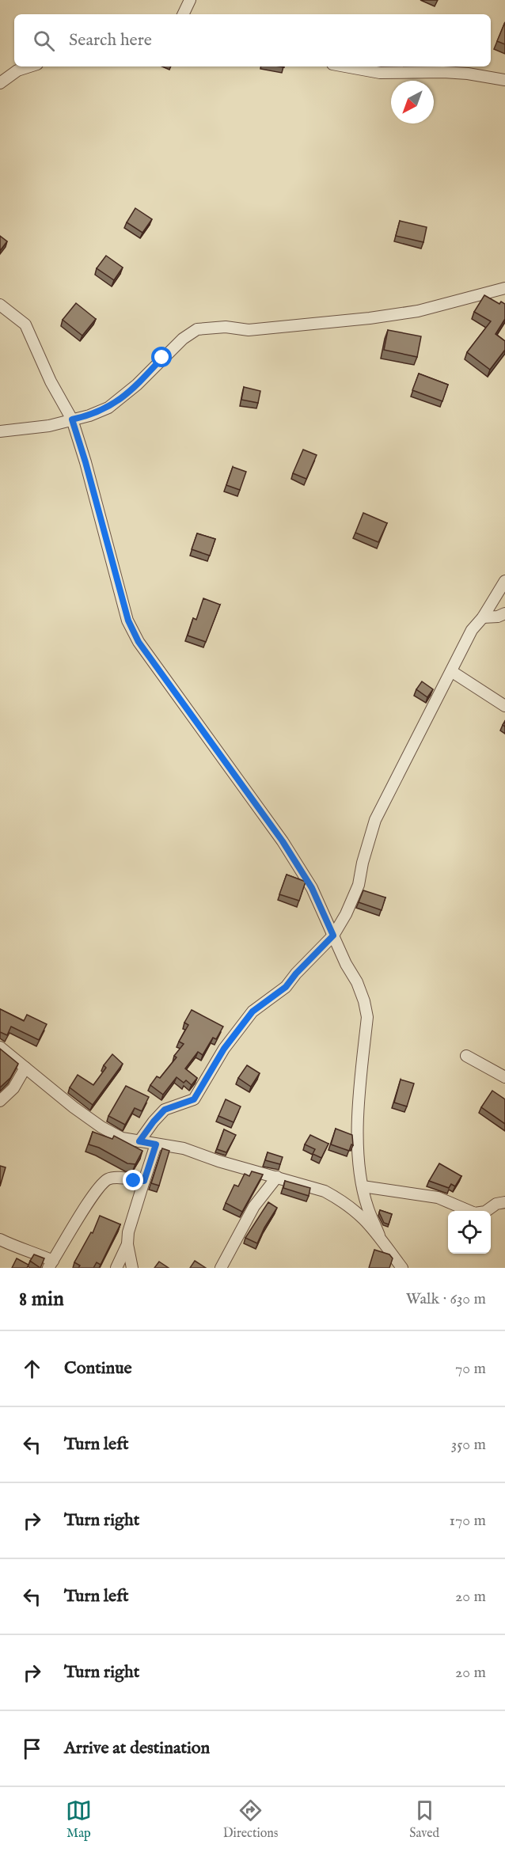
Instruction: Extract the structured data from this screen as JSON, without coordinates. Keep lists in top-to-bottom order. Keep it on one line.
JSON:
{"north":"bottom left","page":{"search":"Search here","heading":["8 min","Walk · 630 m"],"list":[["Continue","70 m"],["Turn left","350 m"],["Turn right","170 m"],["Turn left","20 m"],["Turn right","20 m"],"Arrive at destination"],"nav":["Map","Directions","Saved"]}}
